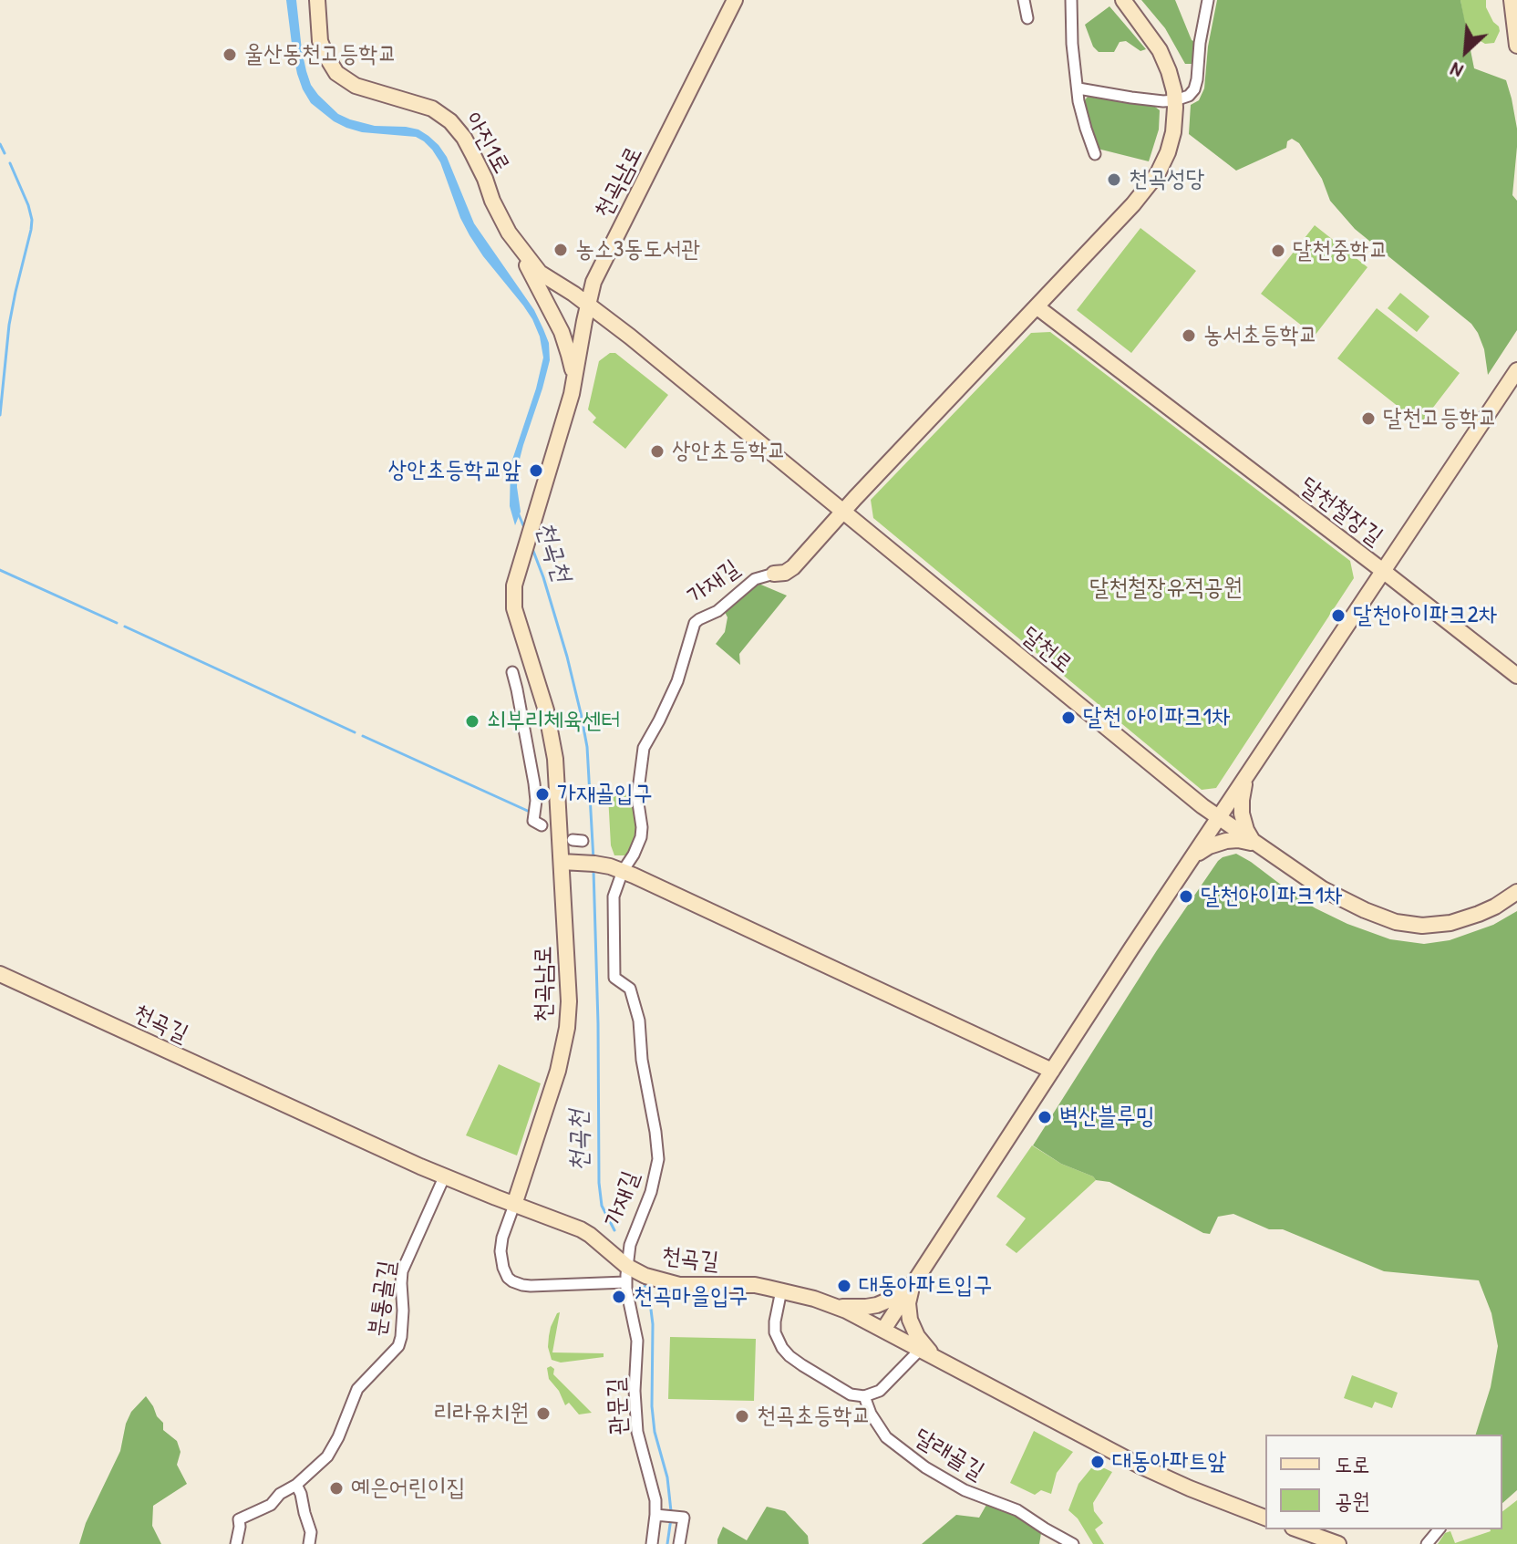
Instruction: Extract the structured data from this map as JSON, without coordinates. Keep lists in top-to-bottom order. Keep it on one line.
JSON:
{"streets":{"street":["아진1로","천곡남로","달천철장길","가재길","달천로","천곡길","분통골길","관문길","달래골길"]},"crossings":[["아진1로","천곡남로"],["아진1로","달천로"],["천곡남로","달천로"],["천곡남로","천곡길"],["천곡남로","관문길"],["달천철장길","가재길"],["달천철장길","달천로"],["가재길","달천로"],["가재길","천곡길"],["가재길","관문길"],["천곡길","분통골길"],["천곡길","관문길"]],"water":["천곡천"],"parks":["달천철장유적공원"],"places":["울산동천고등학교","천곡성당","농소3동도서관","달천중학교","농서초등학교","달천고등학교","상안초등학교","상안초등학교앞","달천아이파크2차","달천 아이파크1차","쇠부리체육센터","가재골입구","달천아이파크1차","벽산블루밍","대동아파트입구","천곡마을입구","리라유치원","천곡초등학교","대동아파트앞","예은어린이집"],"legend":["도로","공원"],"north":"bottom left"}
